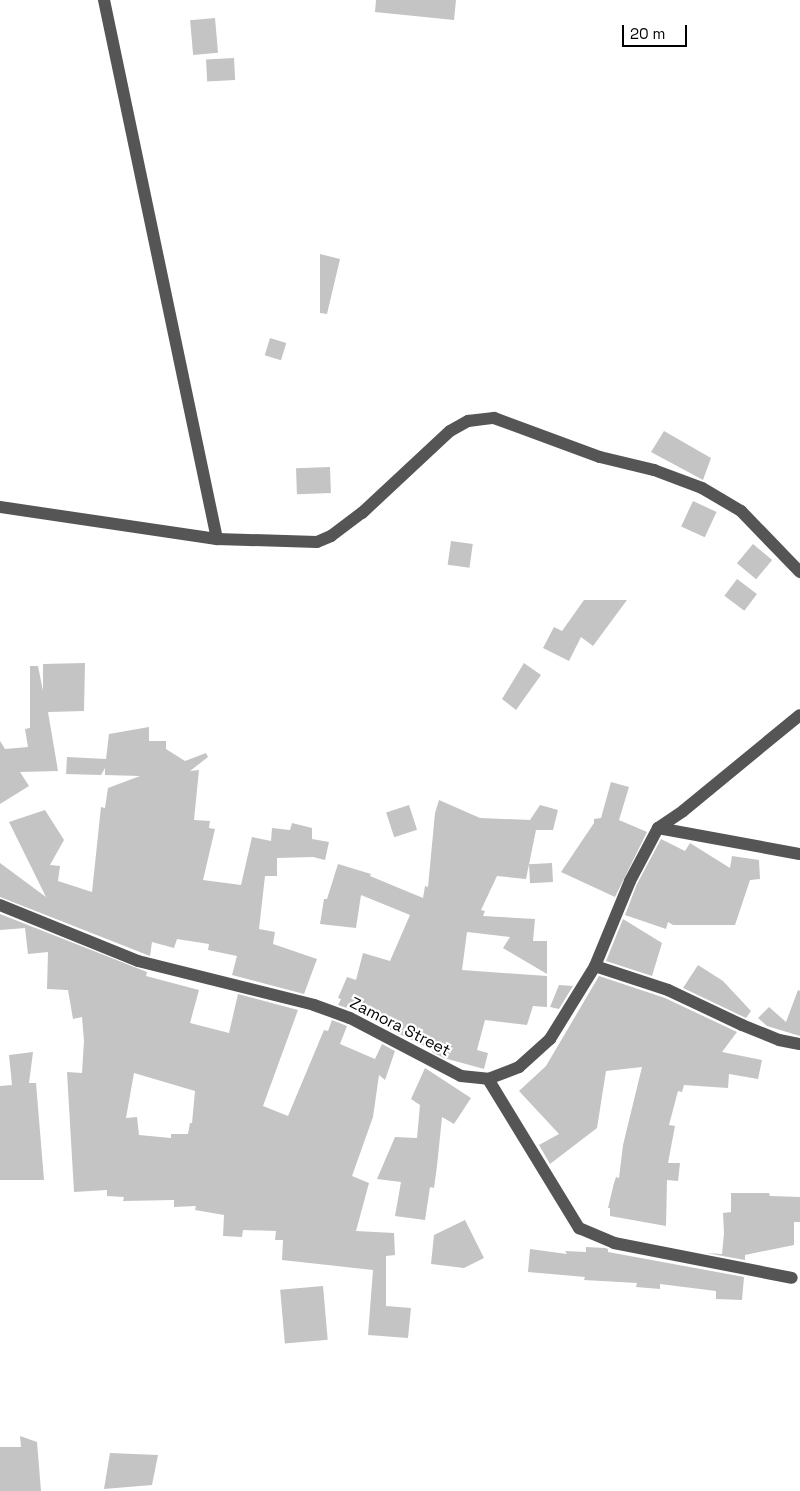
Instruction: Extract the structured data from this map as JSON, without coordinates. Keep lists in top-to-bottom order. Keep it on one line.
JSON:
{"streets":{"street":["Zamora Street"]},"scale_bar":"20 m"}
